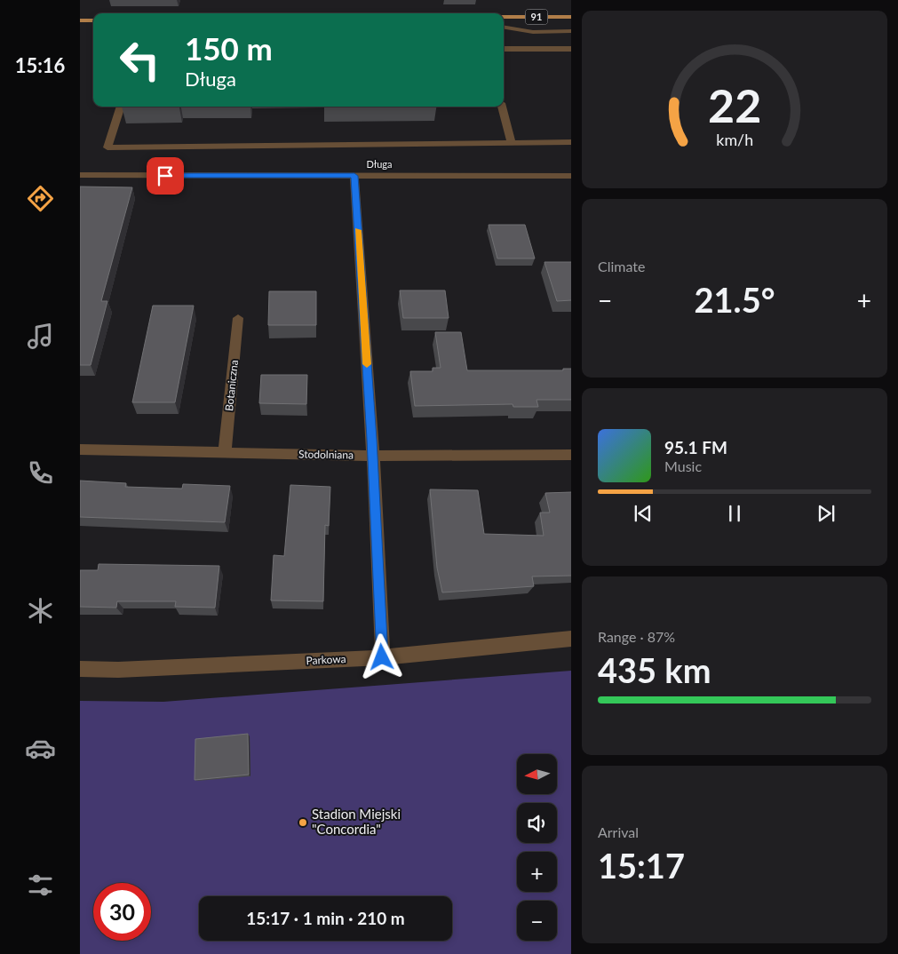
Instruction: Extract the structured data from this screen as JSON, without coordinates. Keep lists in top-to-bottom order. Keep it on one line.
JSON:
{"streets":{"main road":["91"],"street":["Długa","Botaniczna","Stodolniana","Parkowa"]},"crossings":[["Botaniczna","Stodolniana"]],"places":["Stadion Miejski \"Concordia\""],"north":"left","page":{"tabs":"15:16","turn":["150 m","Długa"],"tile":["Climate",["Range · 87%","435 km"],["Arrival","15:17"]],"heat":["−","21.5°","+"],"song":["95.1 FM","Music"],"map_buttons":["+","−"],"limit":"30","trip":"15:17 · 1 min · 210 m","gauge":["22","km/h"]}}
